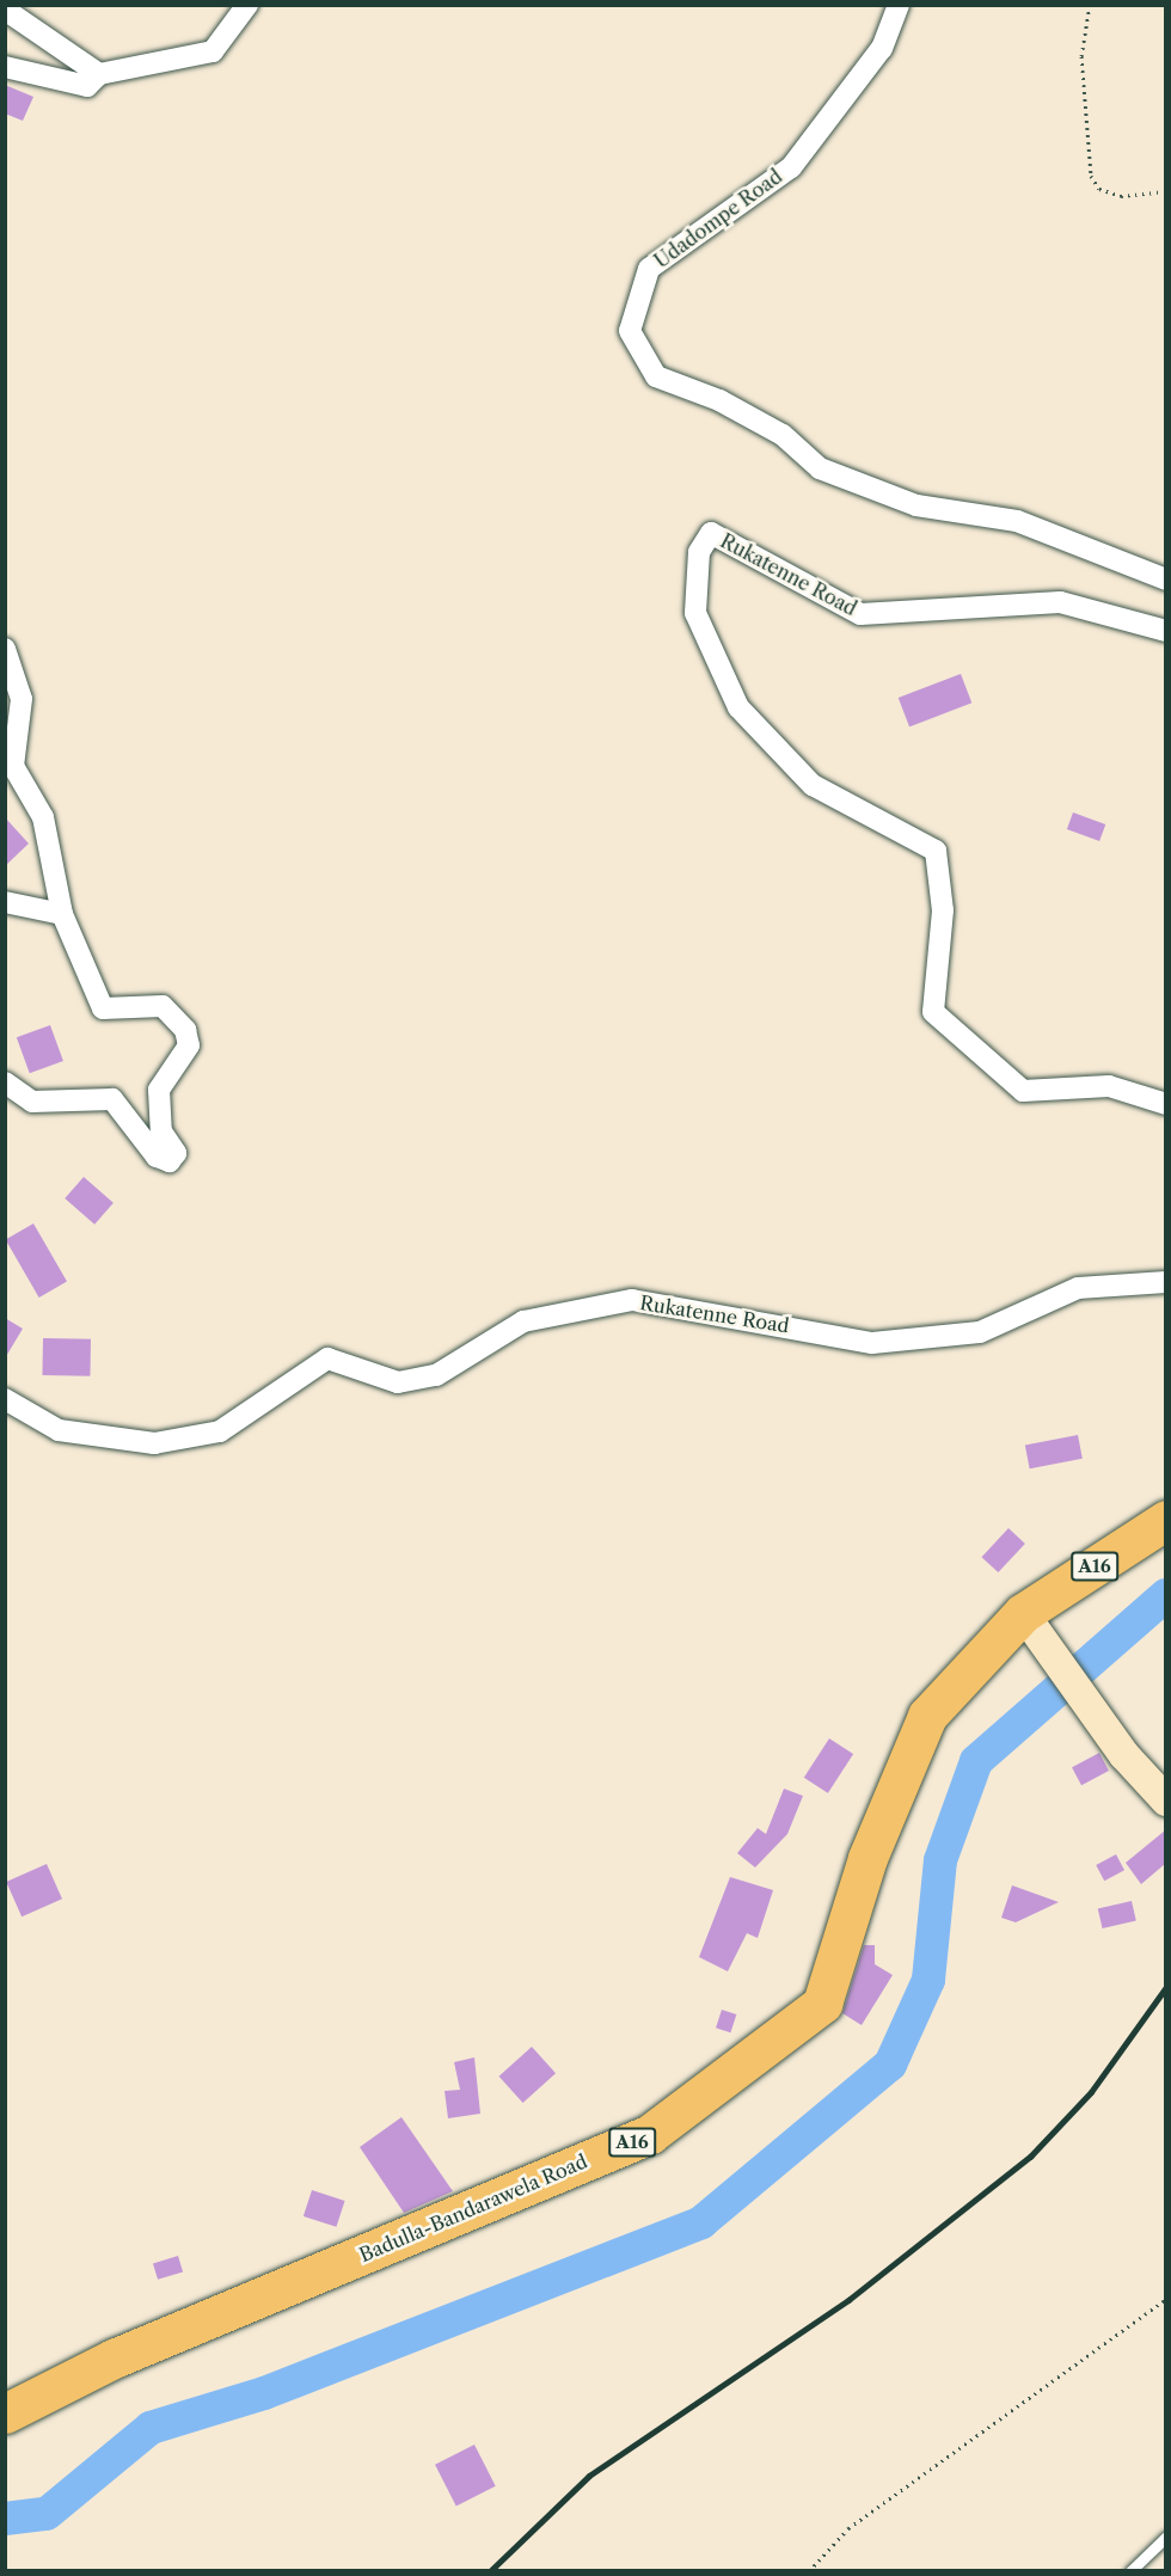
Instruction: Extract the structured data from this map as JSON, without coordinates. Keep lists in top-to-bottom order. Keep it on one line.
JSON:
{"streets":{"highway":["A16","Badulla-Bandarawela Road"],"street":["Udadompe Road","Rukatenne Road"]},"crossings":[["A16","Badulla-Bandarawela Road"]]}
